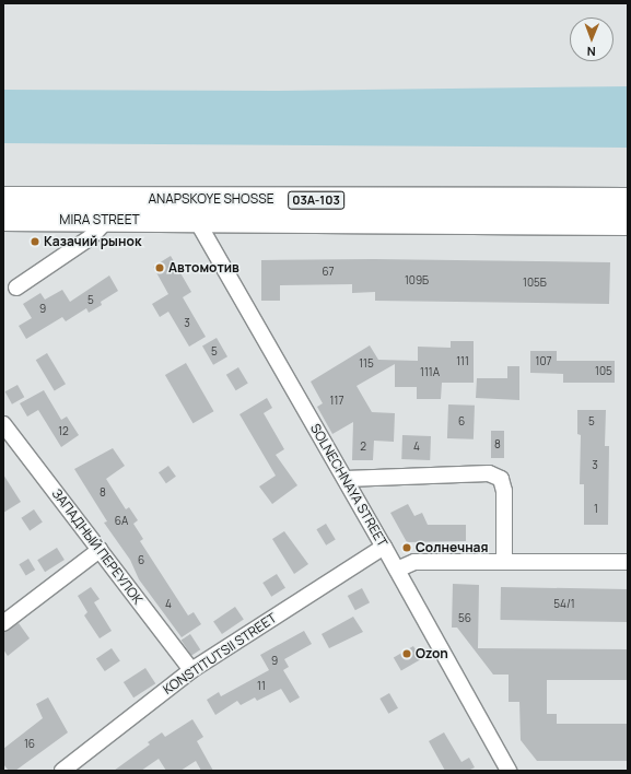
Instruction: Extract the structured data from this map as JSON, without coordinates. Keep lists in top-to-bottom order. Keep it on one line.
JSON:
{"streets":{"main road":["ANAPSKOYE SHOSSE","03А-103","MIRA STREET"],"street":["SOLNECHNAYA STREET","ЗАПАДНЫЙ ПЕРЕУЛОК","KONSTITUTSII STREET"]},"crossings":[["ANAPSKOYE SHOSSE","MIRA STREET"],["ANAPSKOYE SHOSSE","SOLNECHNAYA STREET"],["MIRA STREET","SOLNECHNAYA STREET"],["SOLNECHNAYA STREET","KONSTITUTSII STREET"],["ЗАПАДНЫЙ ПЕРЕУЛОК","KONSTITUTSII STREET"]],"places":["Казачий рынок","Автомотив","Солнечная","Ozon"],"house_numbers":["67","109Б","105Б","5","9","3","5","111","107","115","105","111А","117","6","5","12","8","2","4","3","8","1","6А","6","4","54/1","56","9","11","16"],"north":"bottom"}
